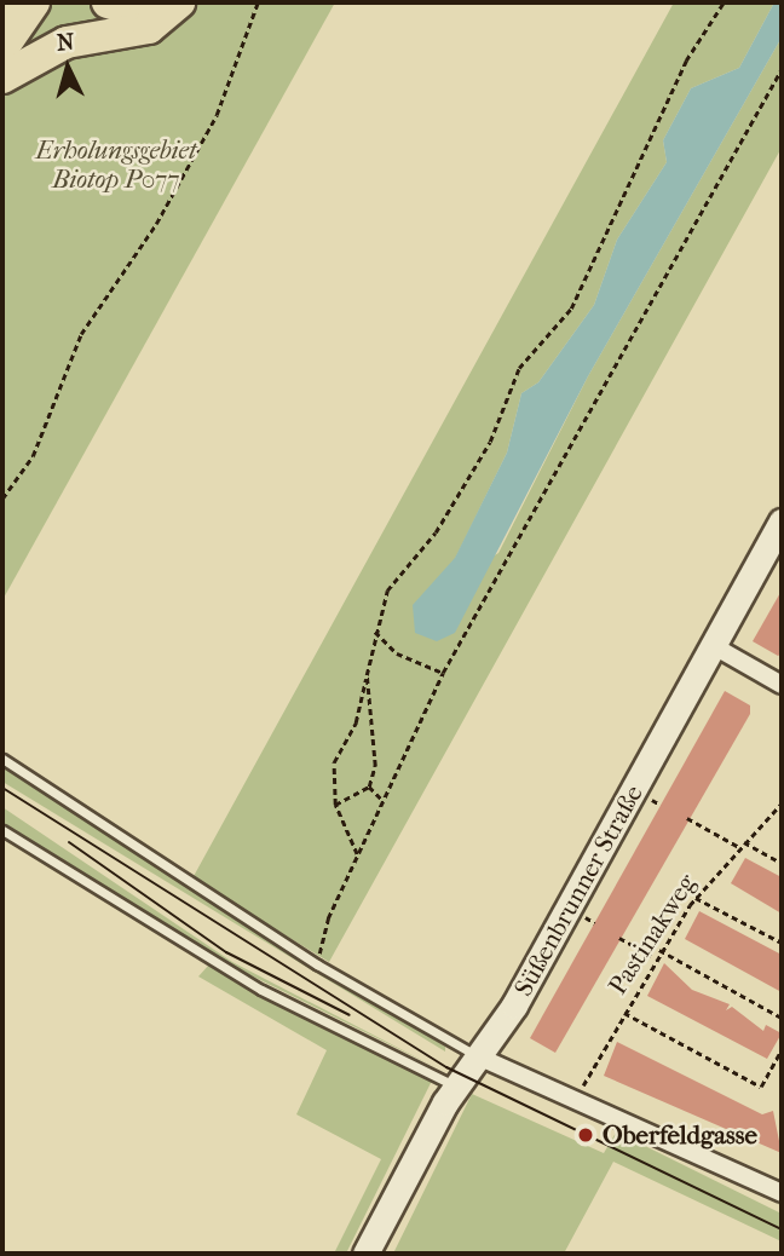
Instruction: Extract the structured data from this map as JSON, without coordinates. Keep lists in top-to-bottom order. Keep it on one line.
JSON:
{"streets":{"street":["Süßenbrunner Straße"],"path":["Pastinakweg"]},"parks":["Erholungsgebiet Biotop P077"],"places":["Oberfeldgasse"],"north":"top"}
